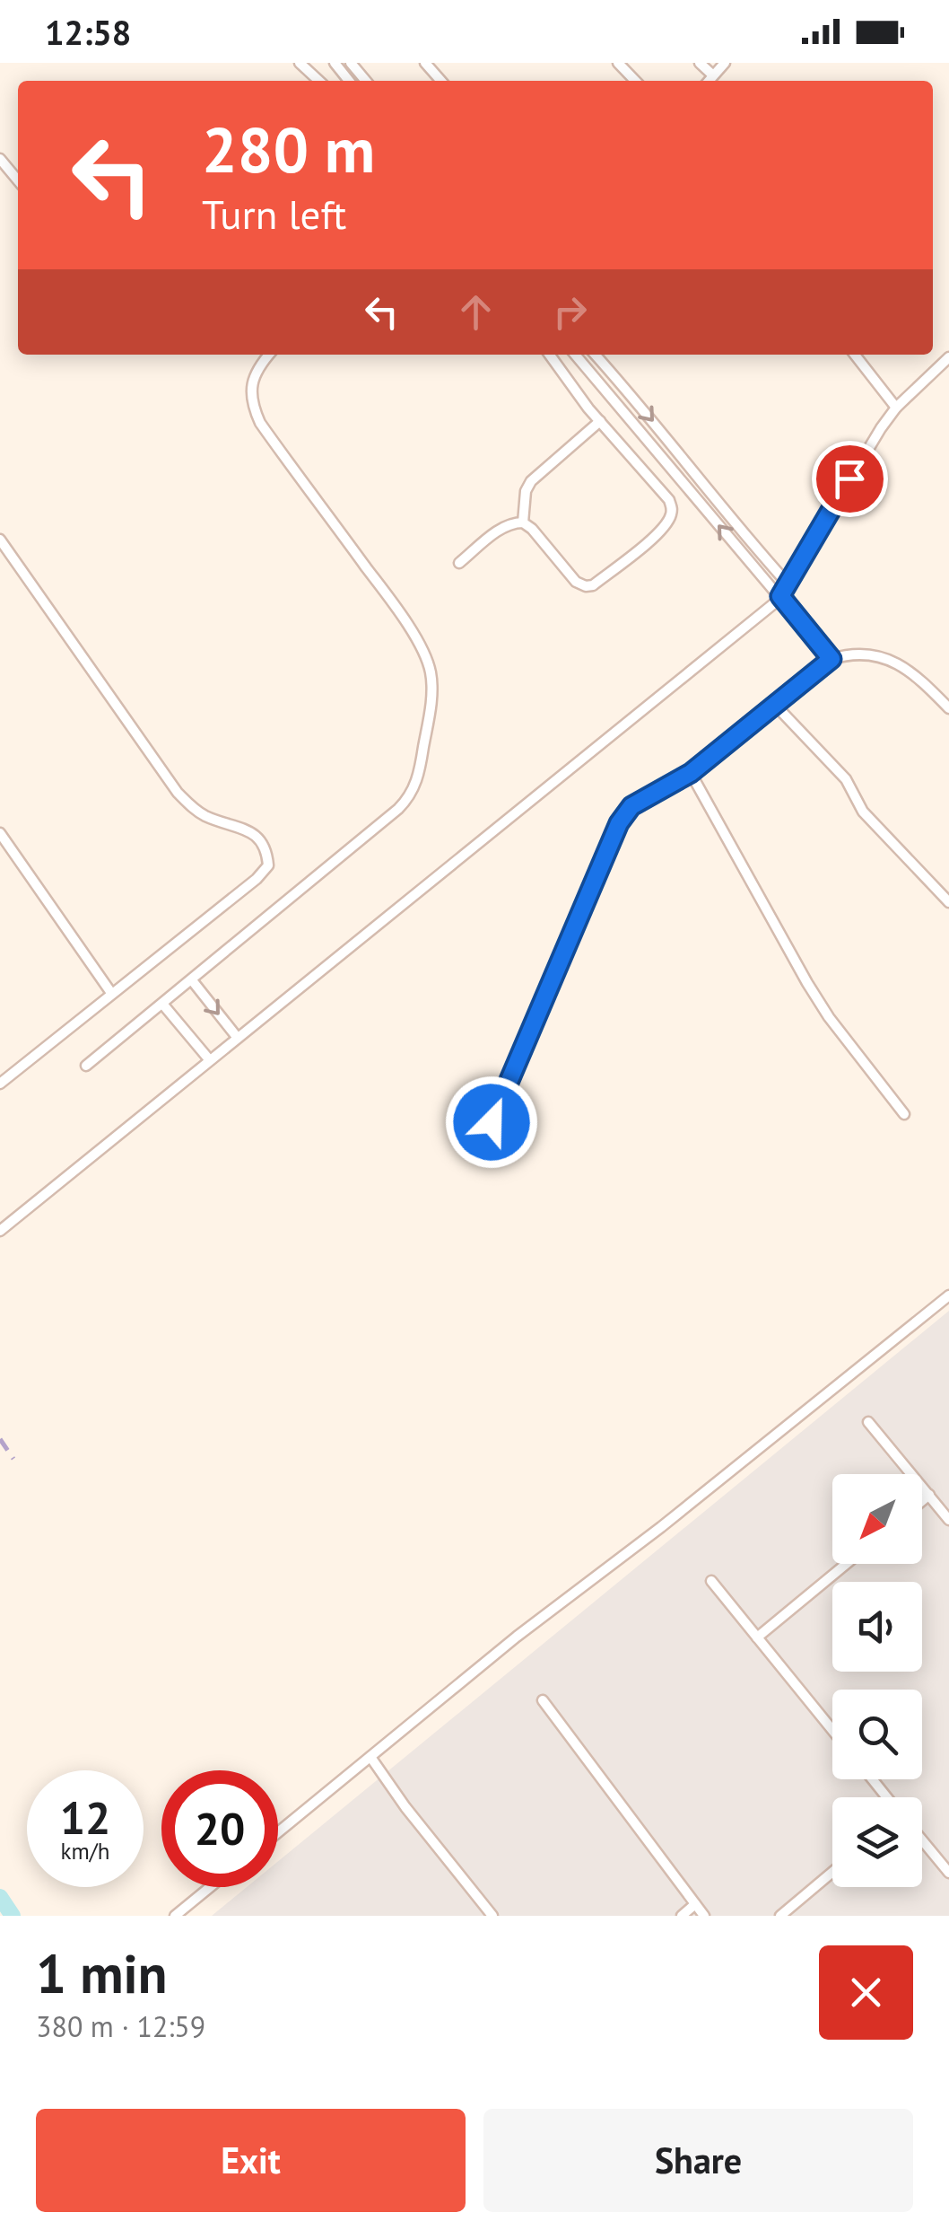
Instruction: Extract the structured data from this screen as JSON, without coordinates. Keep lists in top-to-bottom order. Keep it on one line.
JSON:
{"north":"bottom left","page":{"status":"12:58","turn":["280 m","Turn left"],"speed":"12 km/h","limit":"20","heading":["1 min","380 m · 12:59"],"buttons":["Exit","Share"]}}
